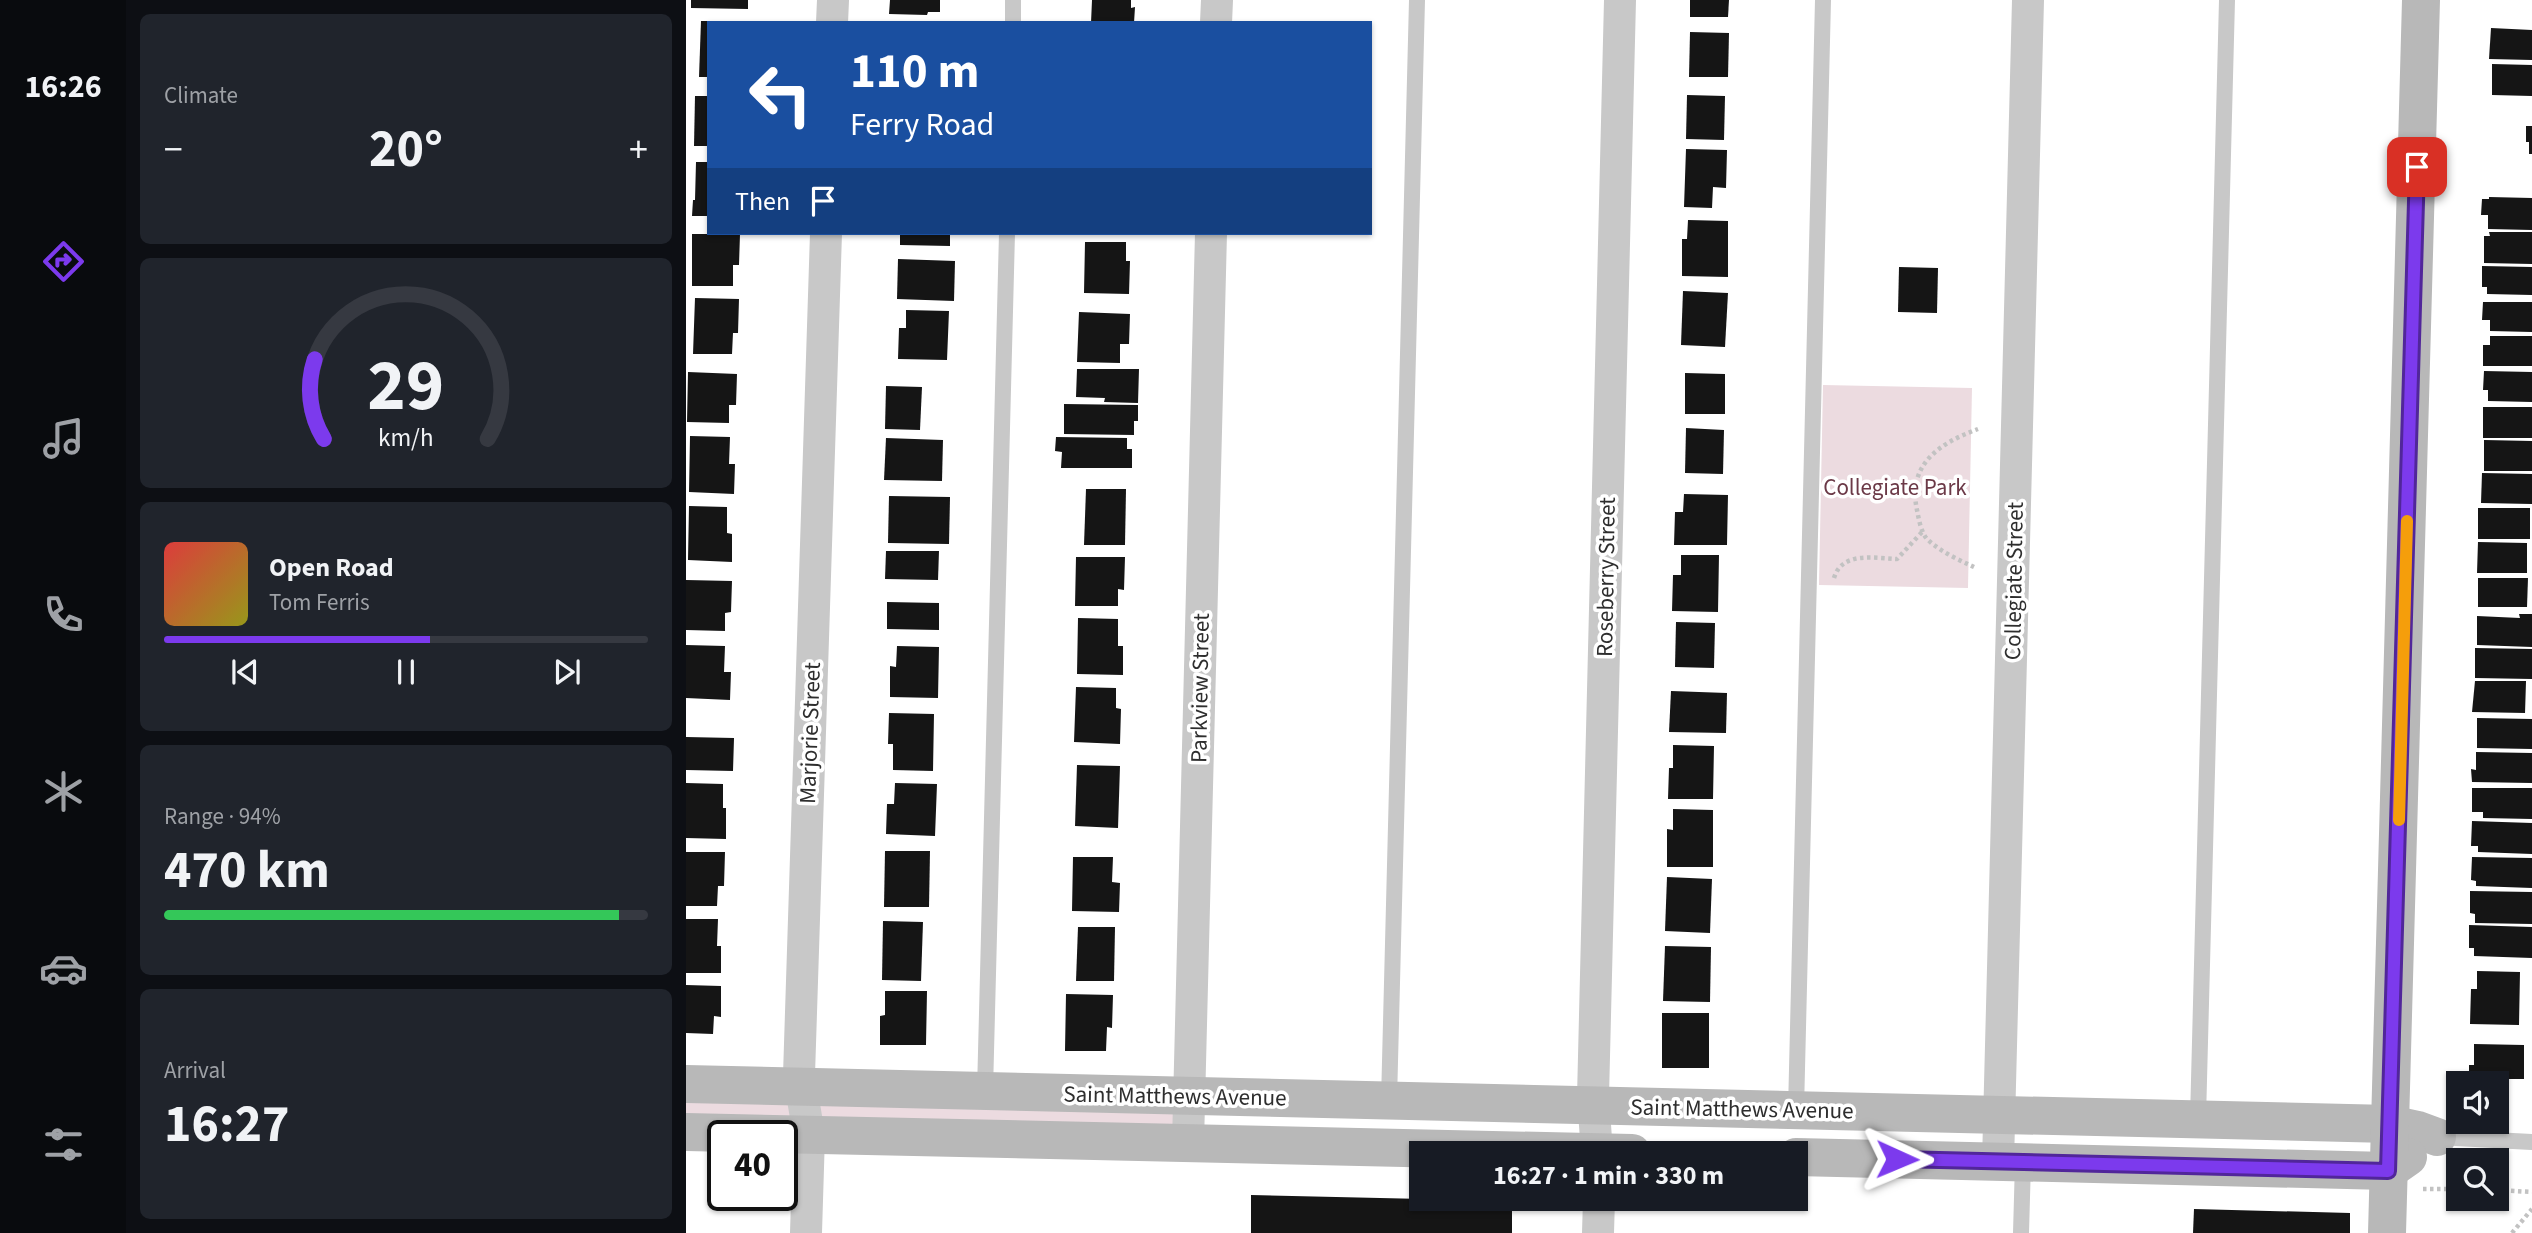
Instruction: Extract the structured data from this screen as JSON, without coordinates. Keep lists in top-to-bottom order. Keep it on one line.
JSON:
{"streets":{"street":["Roseberry Street","Collegiate Street","Parkview Street","Marjorie Street","Saint Matthews Avenue"]},"crossings":[["Roseberry Street","Saint Matthews Avenue"],["Collegiate Street","Saint Matthews Avenue"],["Parkview Street","Saint Matthews Avenue"],["Marjorie Street","Saint Matthews Avenue"]],"parks":["Collegiate Park"],"page":{"tabs":"16:26","tile":["Climate",["Range · 94%","470 km"],["Arrival","16:27"]],"turn":["110 m","Ferry Road"],"heat":["−","20°","+"],"then":"Then","song":["Open Road","Tom Ferris"],"limit":"40","trip":"16:27 · 1 min · 330 m","gauge":["29","km/h"]}}
